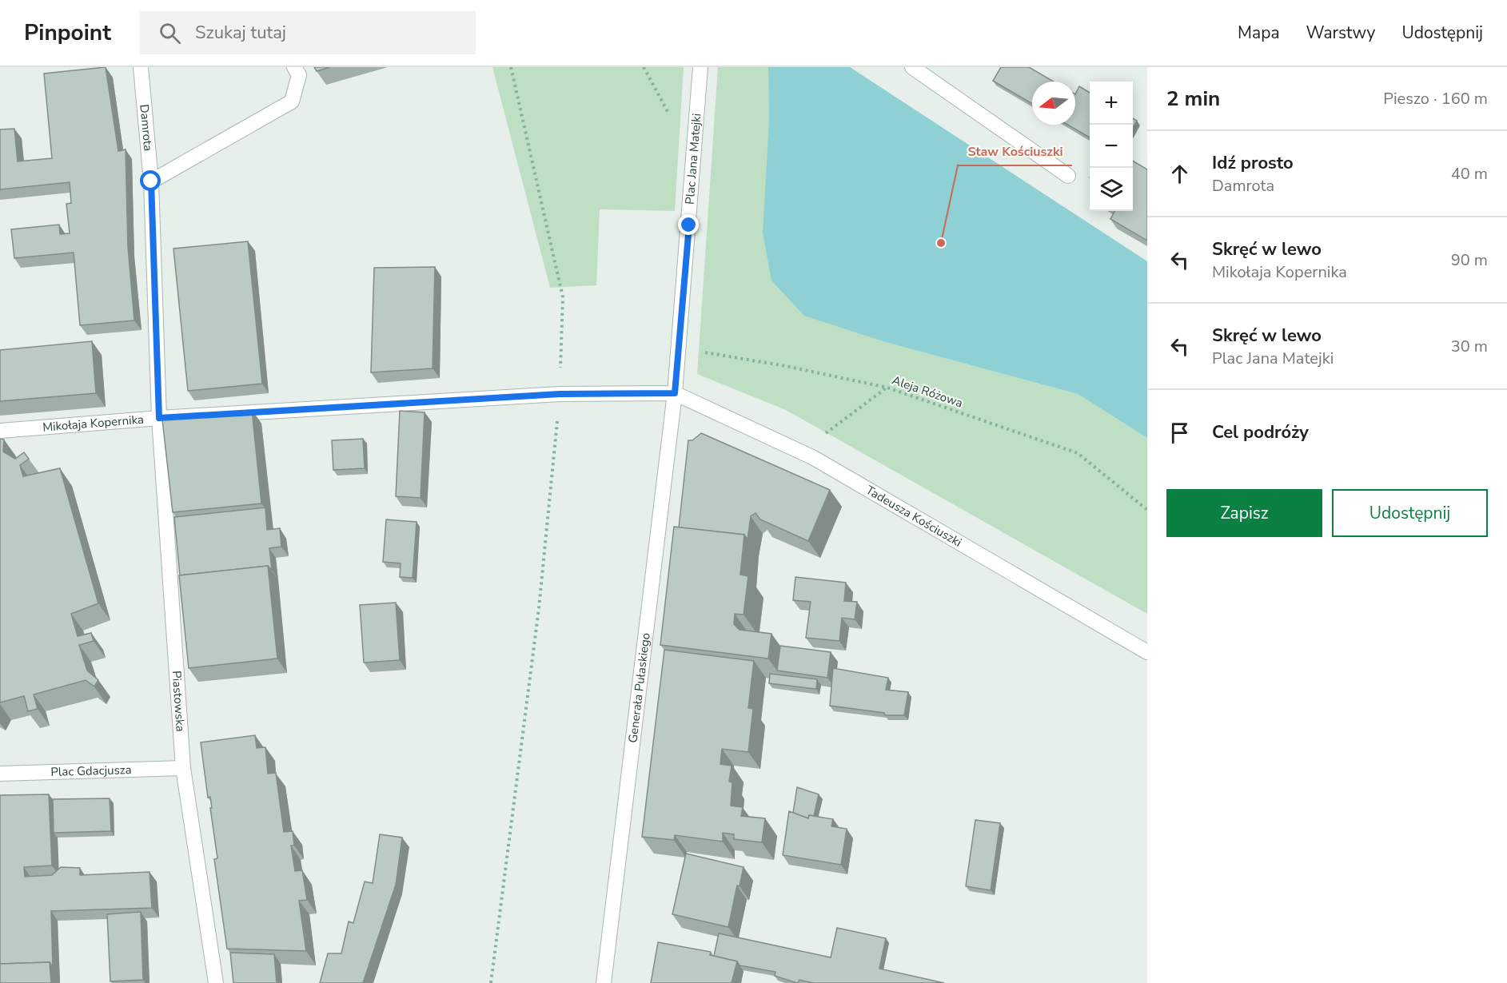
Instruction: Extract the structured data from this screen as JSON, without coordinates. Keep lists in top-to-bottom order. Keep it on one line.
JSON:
{"streets":{"street":["Damrota","Plac Jana Matejki","Mikołaja Kopernika","Tadeusza Kościuszki","Generała Pułaskiego","Piastowska","Plac Gdacjusza"],"path":["Aleja Różowa"]},"crossings":[["Damrota","Mikołaja Kopernika"],["Damrota","Piastowska"],["Plac Jana Matejki","Aleja Różowa"],["Plac Jana Matejki","Mikołaja Kopernika"],["Plac Jana Matejki","Tadeusza Kościuszki"],["Plac Jana Matejki","Generała Pułaskiego"],["Mikołaja Kopernika","Tadeusza Kościuszki"],["Mikołaja Kopernika","Generała Pułaskiego"],["Mikołaja Kopernika","Piastowska"],["Tadeusza Kościuszki","Generała Pułaskiego"],["Piastowska","Plac Gdacjusza"]],"places":["Staw Kościuszki"],"north":"left","page":{"header":"Pinpoint","search":"Szukaj tutaj","nav":["Mapa","Warstwy","Udostępnij"],"heading":["2 min","Pieszo · 160 m"],"map_buttons":["+","−"],"list":[["Idź prosto","Damrota","40 m"],["Skręć w lewo","Mikołaja Kopernika","90 m"],["Skręć w lewo","Plac Jana Matejki","30 m"],"Cel podróży"],"buttons":["Zapisz","Udostępnij"]}}
